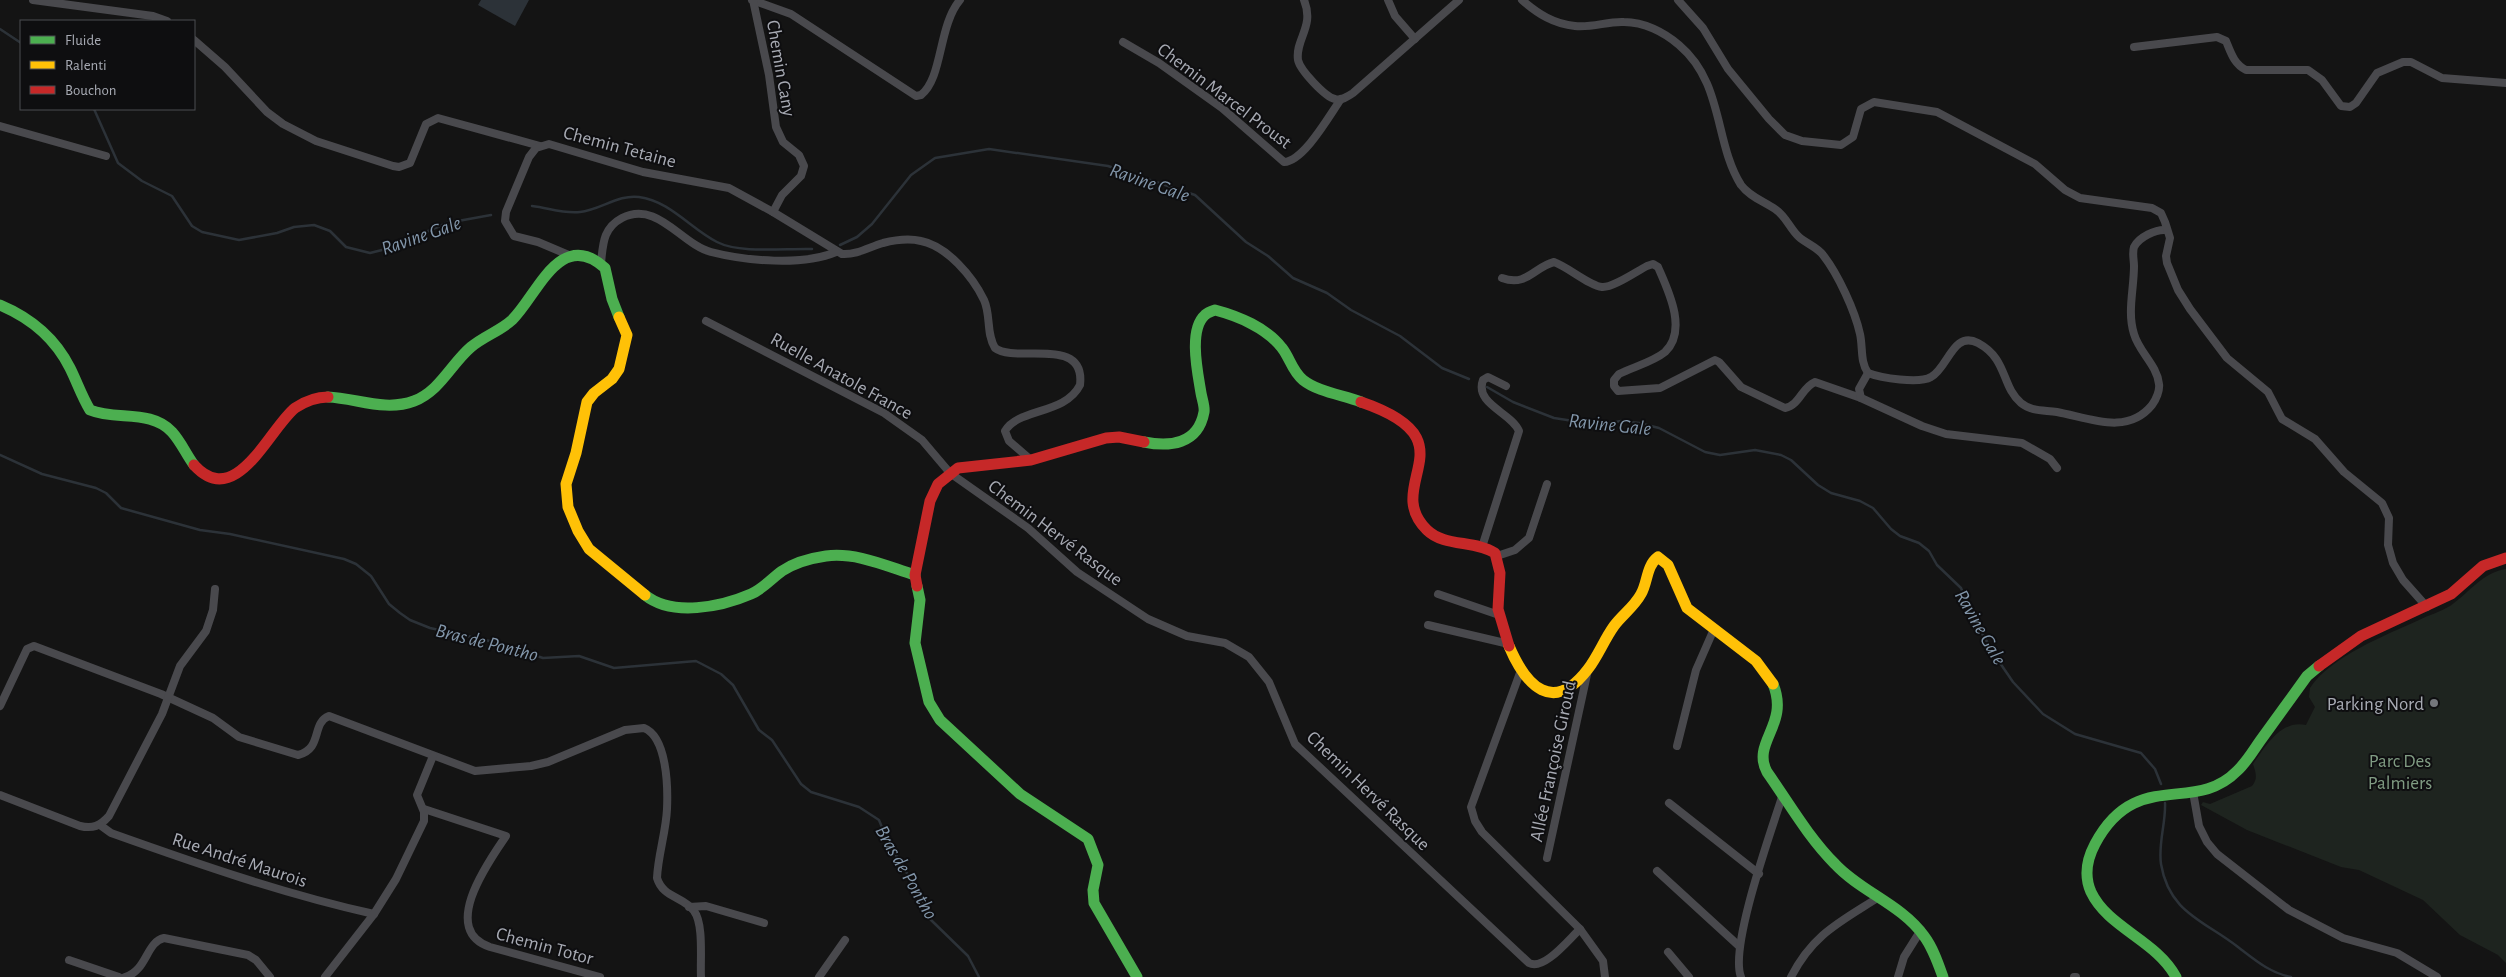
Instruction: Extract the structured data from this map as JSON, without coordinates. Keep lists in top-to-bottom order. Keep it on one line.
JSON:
{"streets":{"street":["Chemin Cany","Chemin Marcel Proust","Chemin Tetaine","Ruelle Anatole France","Chemin Hervé Rasque","Allée Françoise Giroud","Rue André Maurois","Chemin Totor"]},"crossings":[["Chemin Cany","Chemin Tetaine"],["Ruelle Anatole France","Chemin Hervé Rasque"]],"water":["Ravine Gale","Bras de Pontho"],"parks":["Parc Des Palmiers"],"places":["Parking Nord"],"legend":["Fluide","Ralenti","Bouchon"]}
